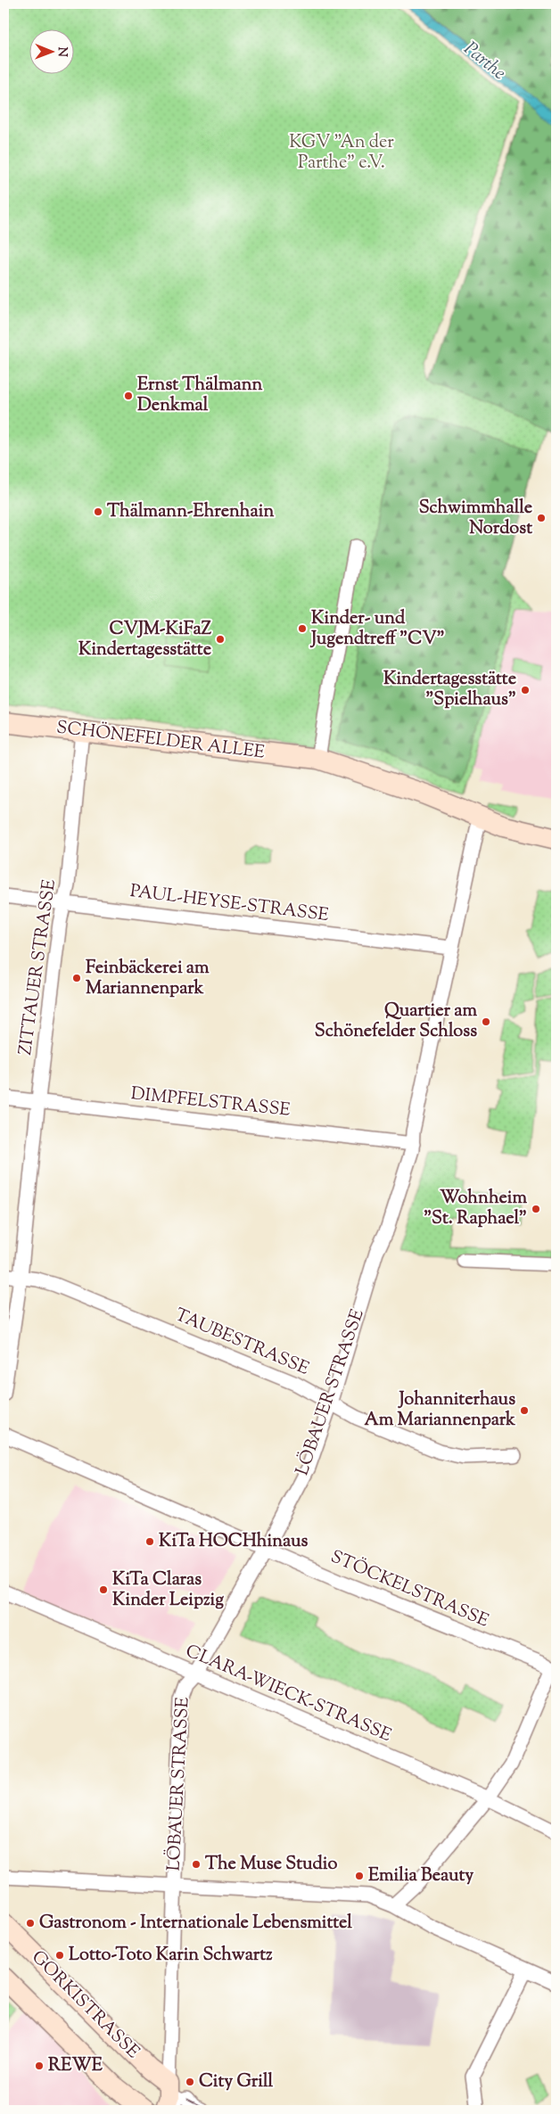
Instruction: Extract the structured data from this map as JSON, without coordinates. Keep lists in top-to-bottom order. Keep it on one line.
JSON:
{"streets":{"main road":["SCHÖNEFELDER ALLEE","GORKISTRASSE"],"street":["PAUL-HEYSE-STRASSE","ZITTAUER STRASSE","DIMPFELSTRASSE","TAUBESTRASSE","LÖBAUER STRASSE","STÖCKELSTRASSE","CLARA-WIECK-STRASSE"]},"crossings":[["SCHÖNEFELDER ALLEE","ZITTAUER STRASSE"],["SCHÖNEFELDER ALLEE","LÖBAUER STRASSE"],["PAUL-HEYSE-STRASSE","ZITTAUER STRASSE"],["PAUL-HEYSE-STRASSE","LÖBAUER STRASSE"],["ZITTAUER STRASSE","DIMPFELSTRASSE"],["ZITTAUER STRASSE","TAUBESTRASSE"],["DIMPFELSTRASSE","LÖBAUER STRASSE"],["TAUBESTRASSE","LÖBAUER STRASSE"],["LÖBAUER STRASSE","STÖCKELSTRASSE"],["LÖBAUER STRASSE","CLARA-WIECK-STRASSE"],["LÖBAUER STRASSE","GORKISTRASSE"]],"water":["Parthe"],"parks":["KGV \"An der Parthe\" e.V."],"places":["Ernst Thälmann Denkmal","Thälmann-Ehrenhain","Schwimmhalle Nordost","Kinder- und Jugendtreff \"CV\"","CVJM-KiFaZ Kindertagesstätte","Kindertagesstätte \"Spielhaus\"","Feinbäckerei am Mariannenpark","Quartier am Schönefelder Schloss","Wohnheim \"St. Raphael\"","Johanniterhaus Am Mariannenpark","KiTa HOCHhinaus","KiTa Claras Kinder Leipzig","The Muse Studio","Emilia Beauty","Gastronom - Internationale Lebensmittel","Lotto-Toto Karin Schwartz","REWE","City Grill"],"north":"right"}
